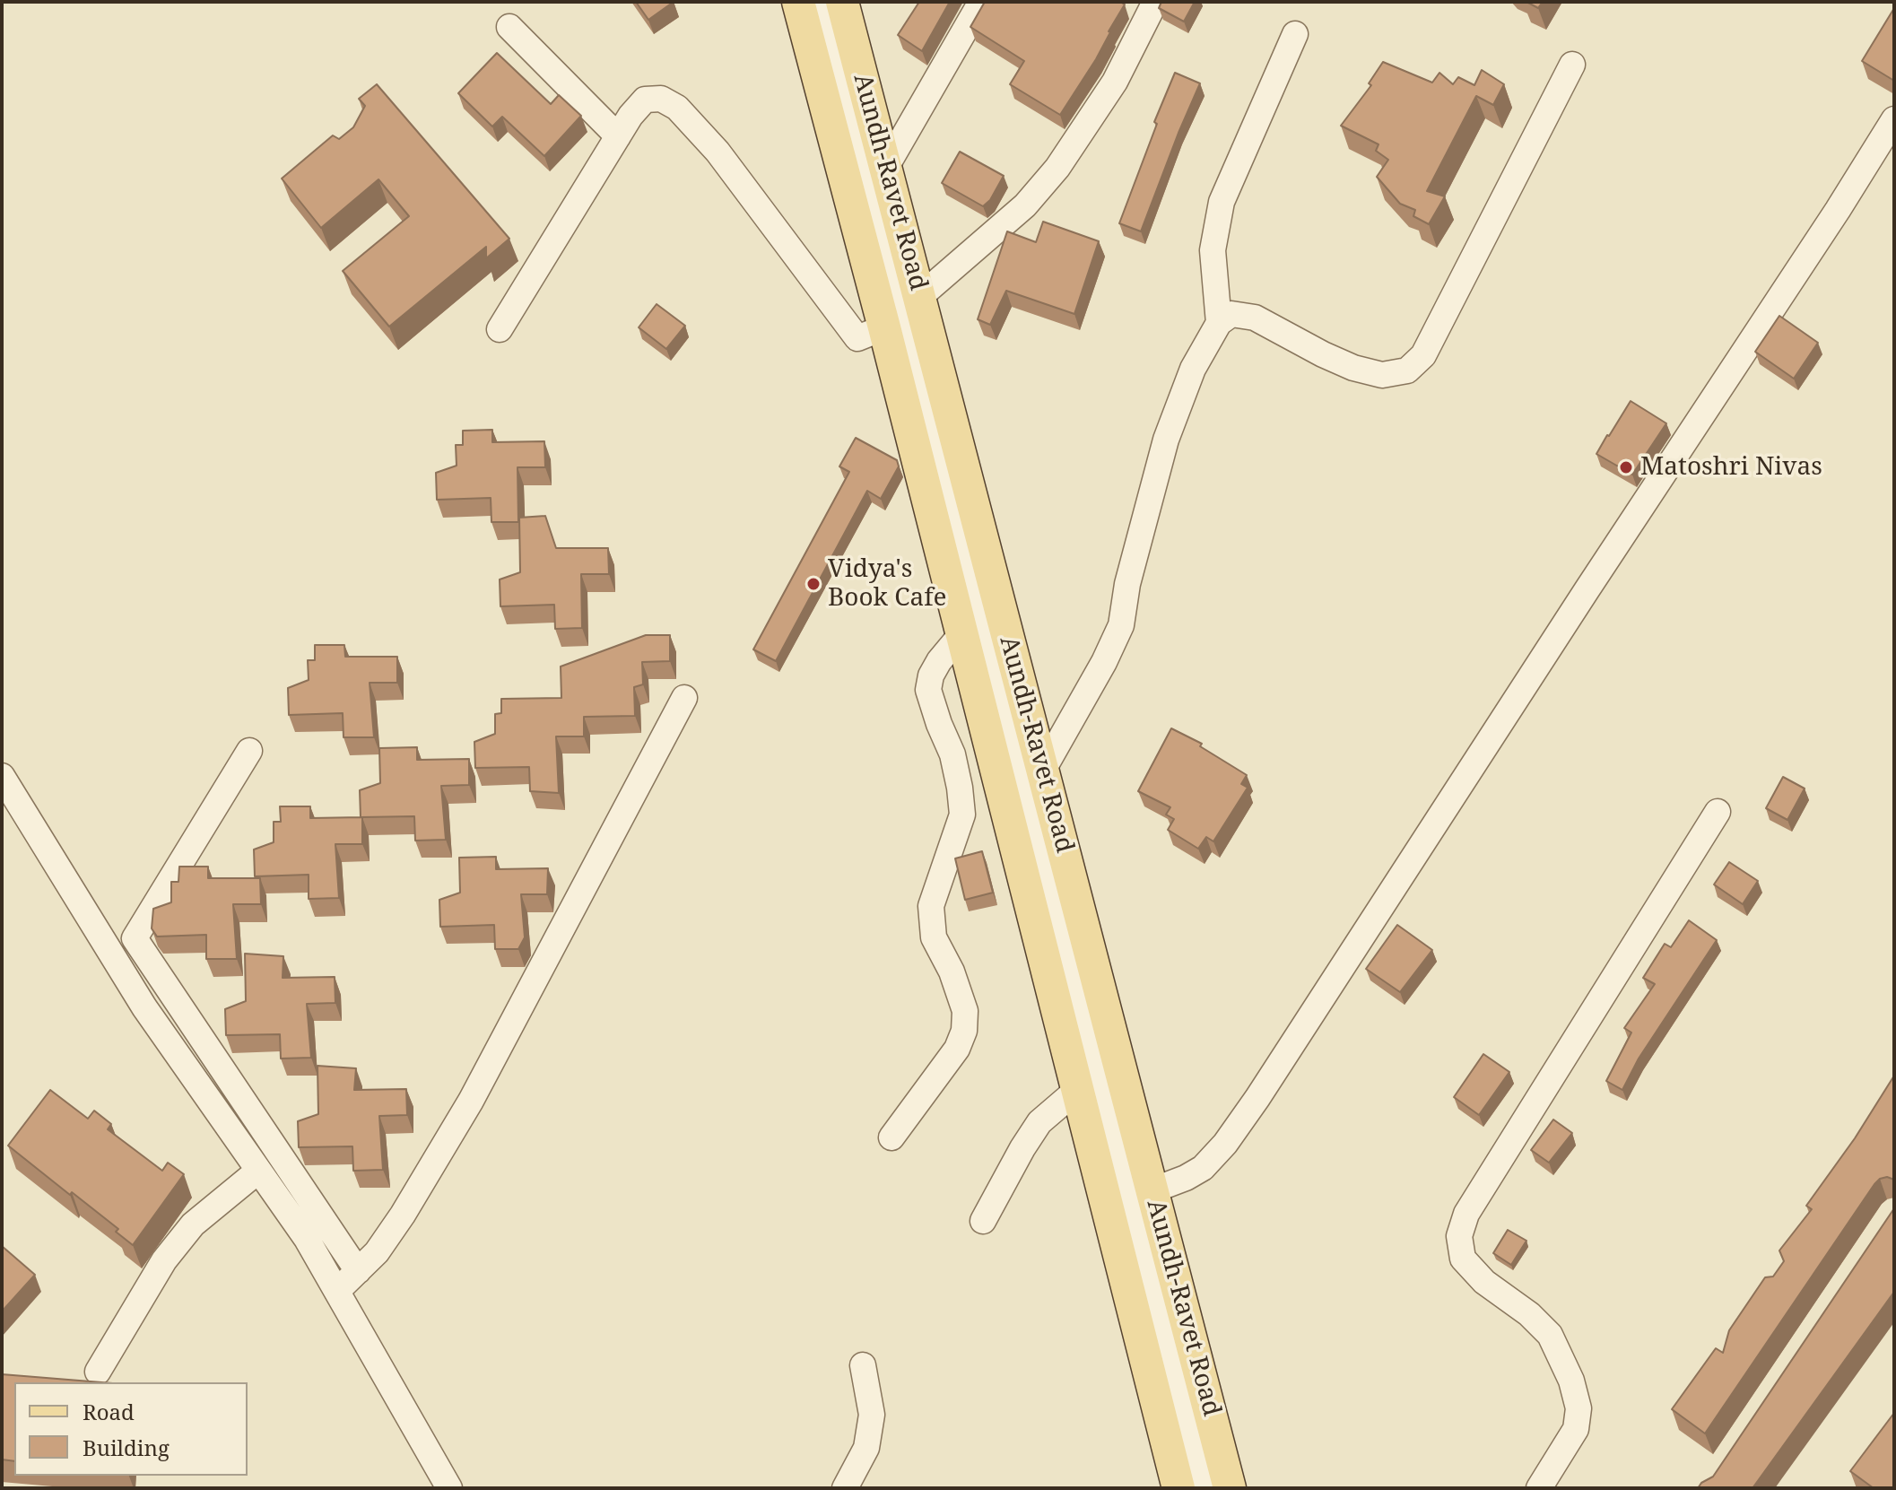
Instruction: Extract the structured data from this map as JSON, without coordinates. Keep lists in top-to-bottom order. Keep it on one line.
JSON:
{"streets":{"main road":["Aundh-Ravet Road"]},"places":["Matoshri Nivas","Vidya's Book Cafe"],"legend":["Road","Building"]}
